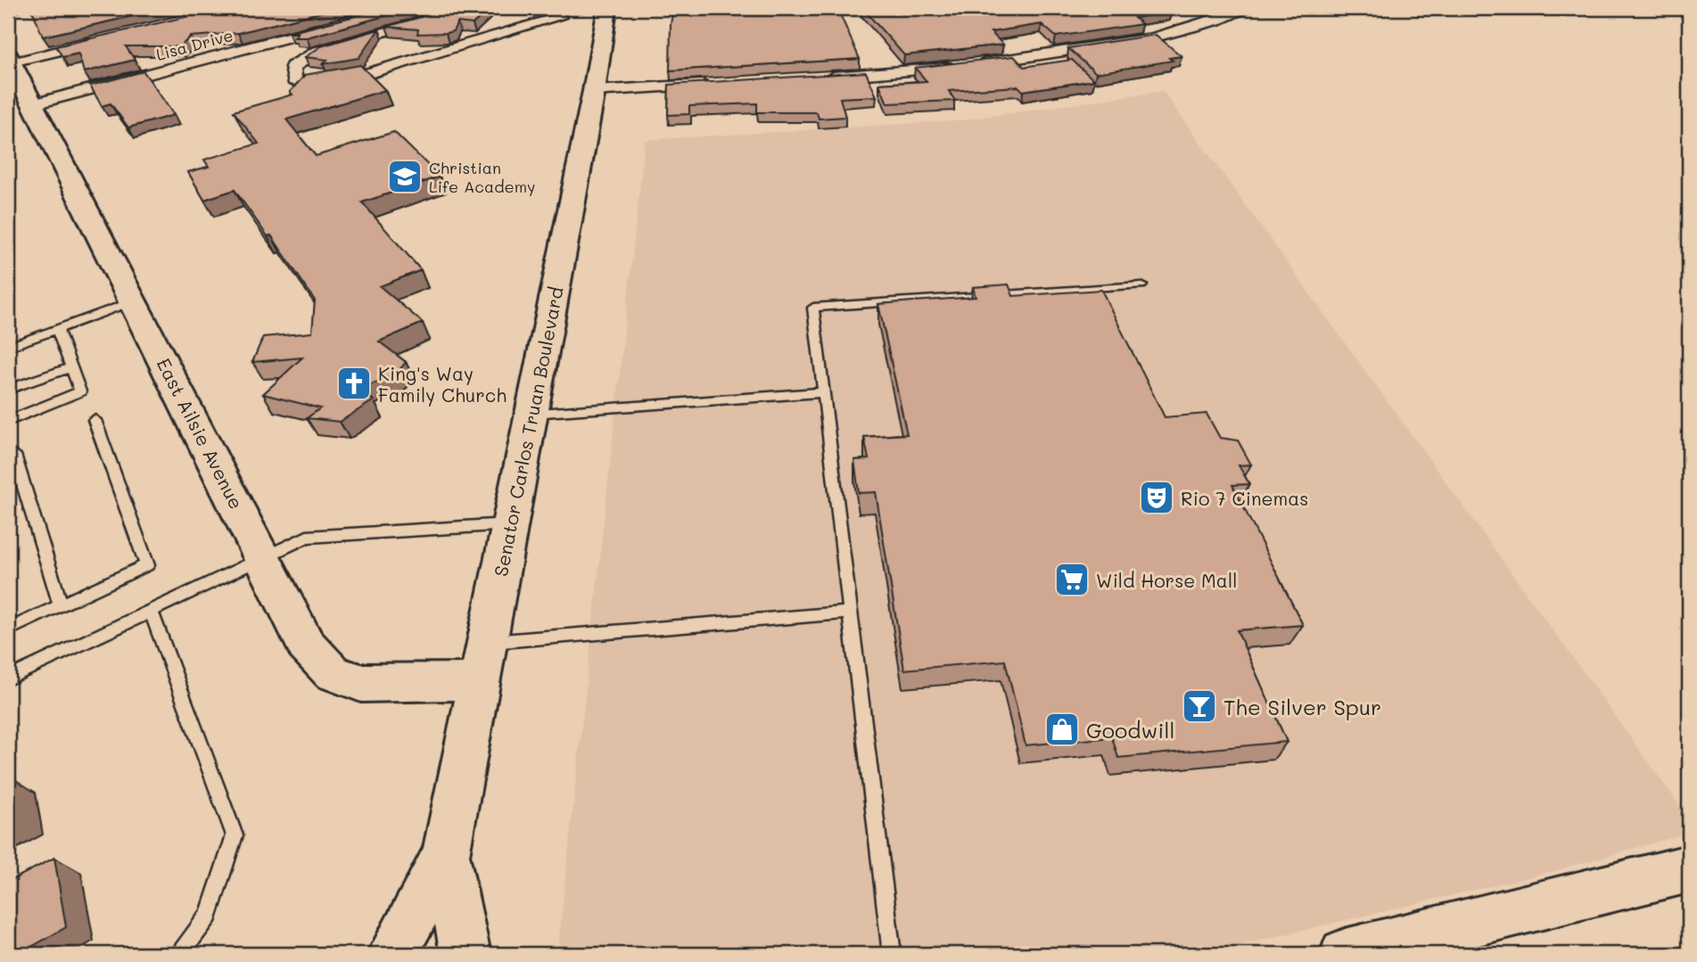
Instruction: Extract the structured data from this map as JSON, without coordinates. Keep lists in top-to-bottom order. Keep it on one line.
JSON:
{"streets":{"street":["Lisa Drive","Senator Carlos Truan Boulevard","East Ailsie Avenue"]},"crossings":[["Lisa Drive","East Ailsie Avenue"],["Senator Carlos Truan Boulevard","East Ailsie Avenue"]],"places":{"school or university":["Christian Life Academy"],"church":["King's Way Family Church"],"theatre":["Rio 7 Cinemas"],"supermarket":["Wild Horse Mall"],"bar":["The Silver Spur"],"shop":["Goodwill"]}}
